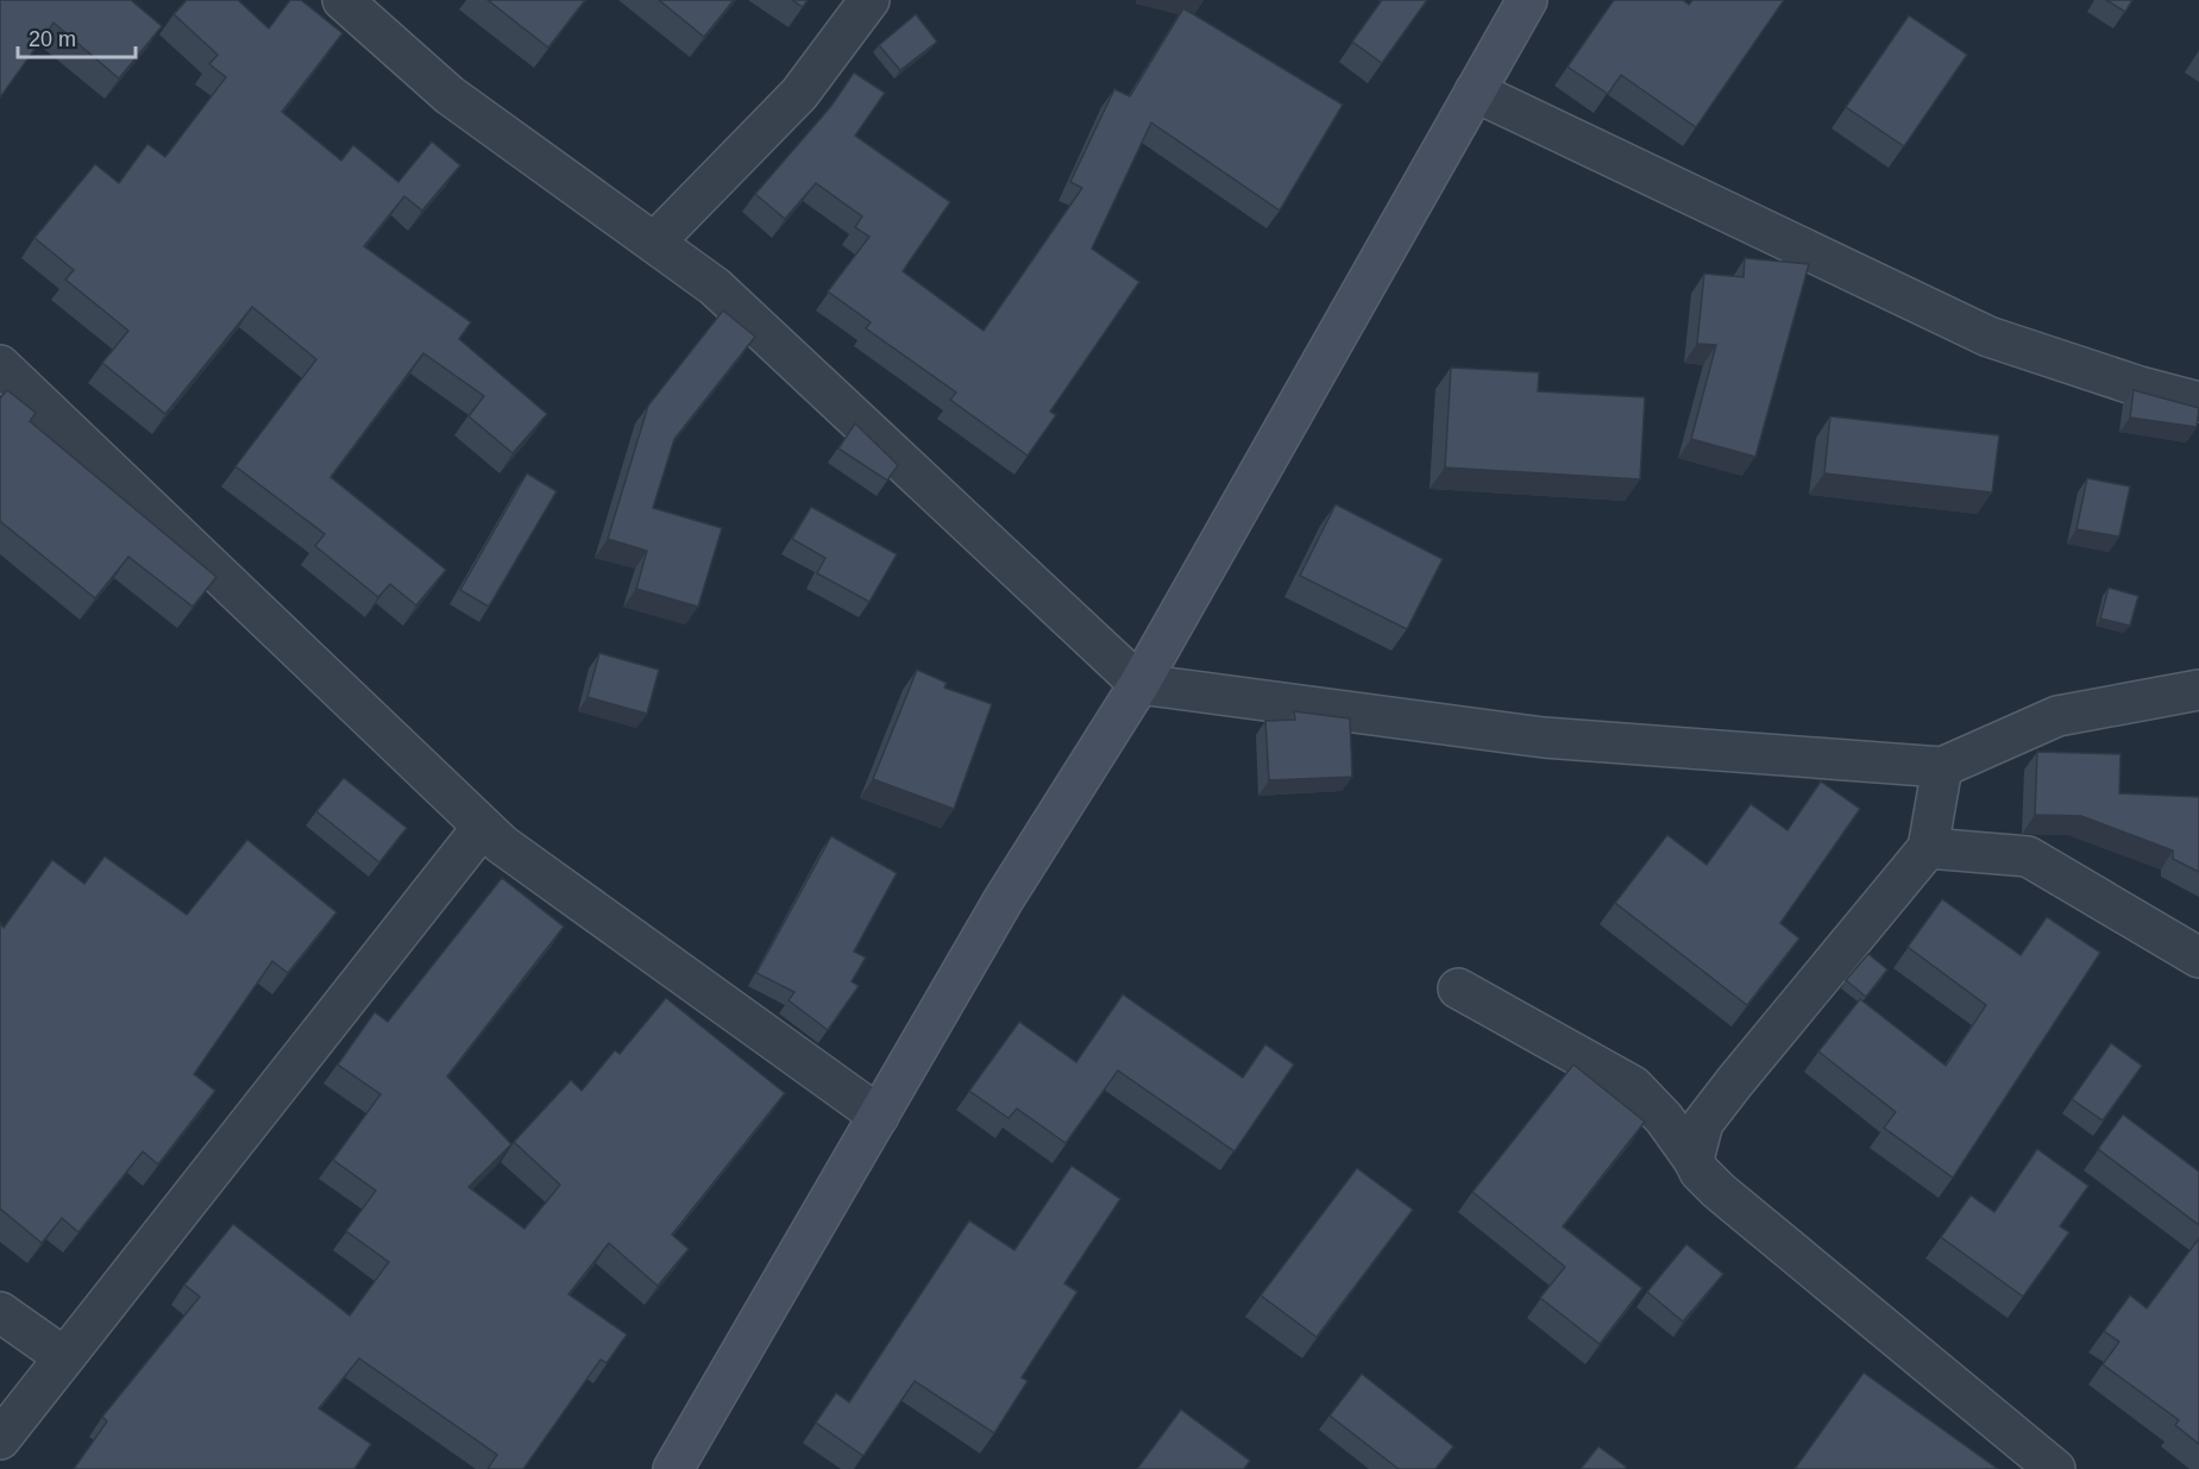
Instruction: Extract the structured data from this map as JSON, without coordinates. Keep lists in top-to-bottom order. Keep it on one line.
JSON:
{"scale_bar":"20 m"}
